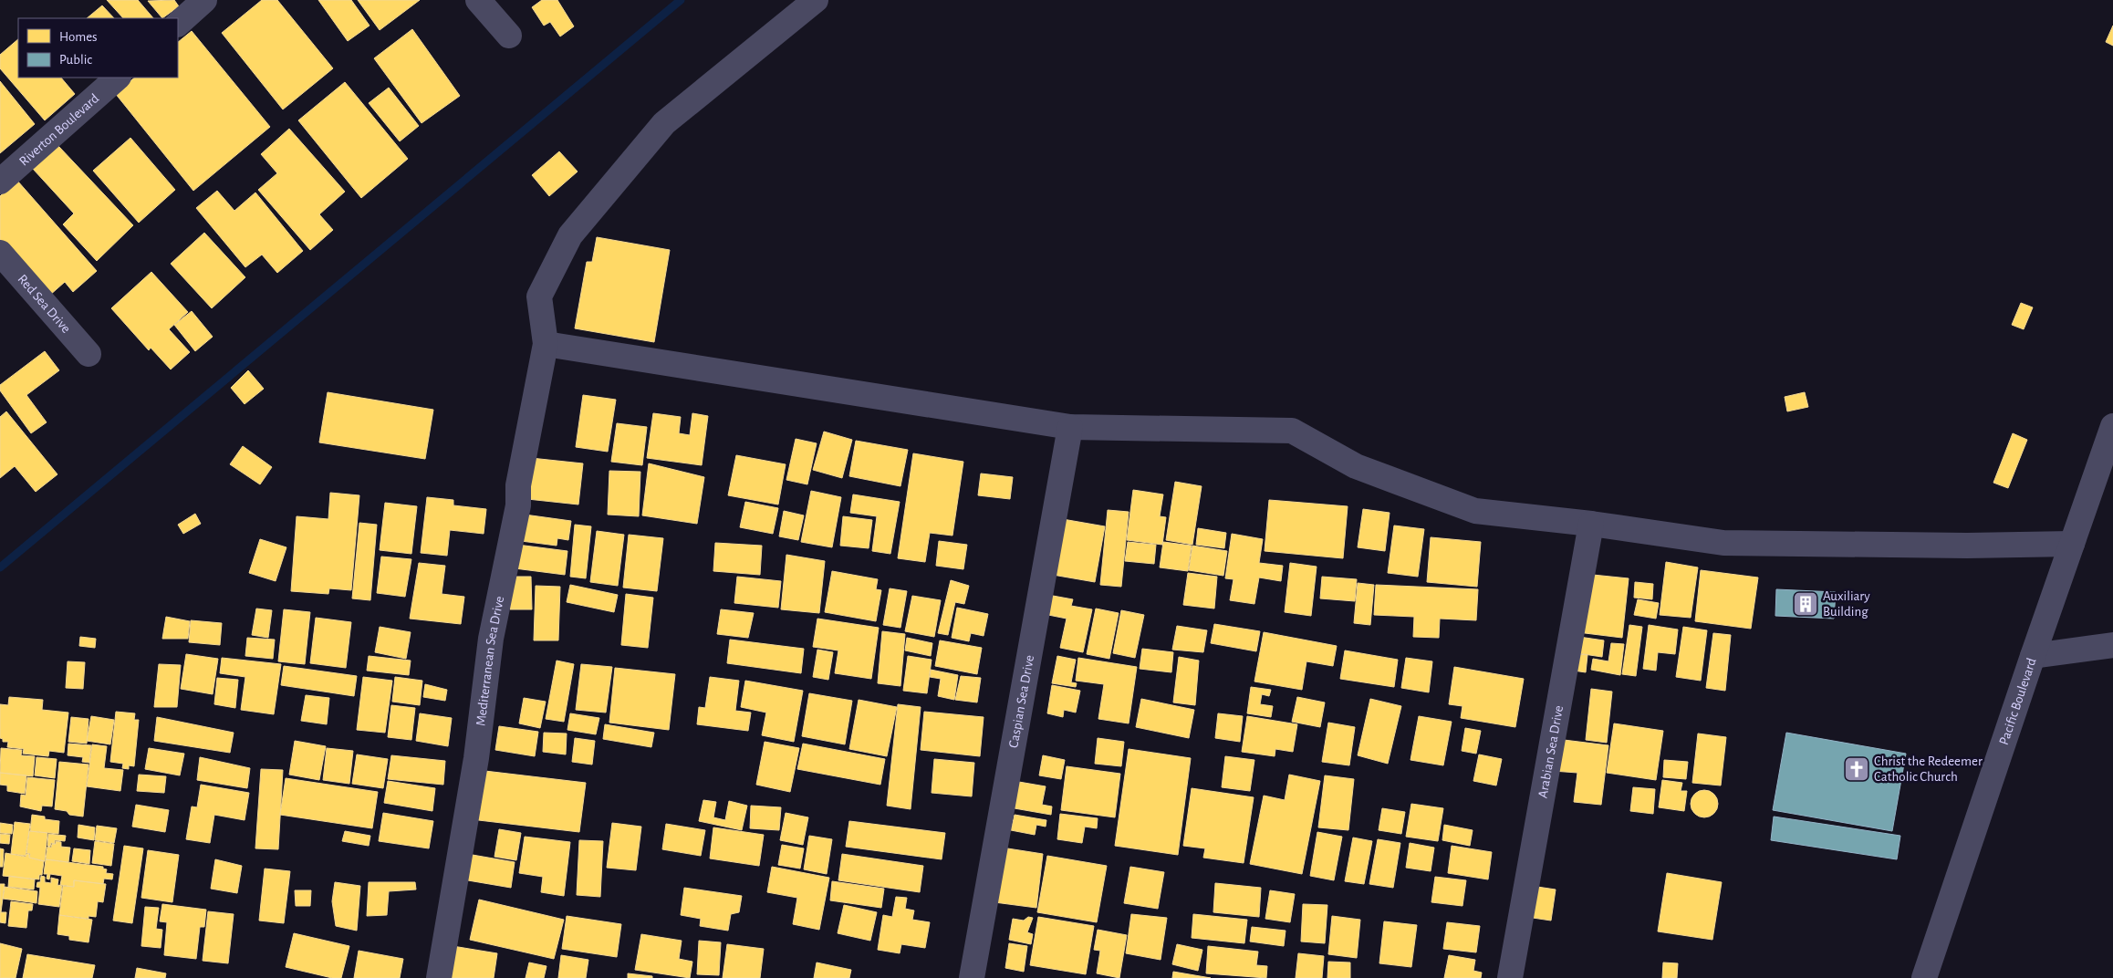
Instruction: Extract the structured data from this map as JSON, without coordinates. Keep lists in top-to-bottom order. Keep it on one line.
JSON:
{"streets":{"street":["Riverton Boulevard","Red Sea Drive","Mediterranean Sea Drive","Pacific Boulevard","Caspian Sea Drive","Arabian Sea Drive"]},"places":{"building":["Auxiliary Building"],"church":["Christ the Redeemer Catholic Church"]},"legend":["Homes","Public"]}
